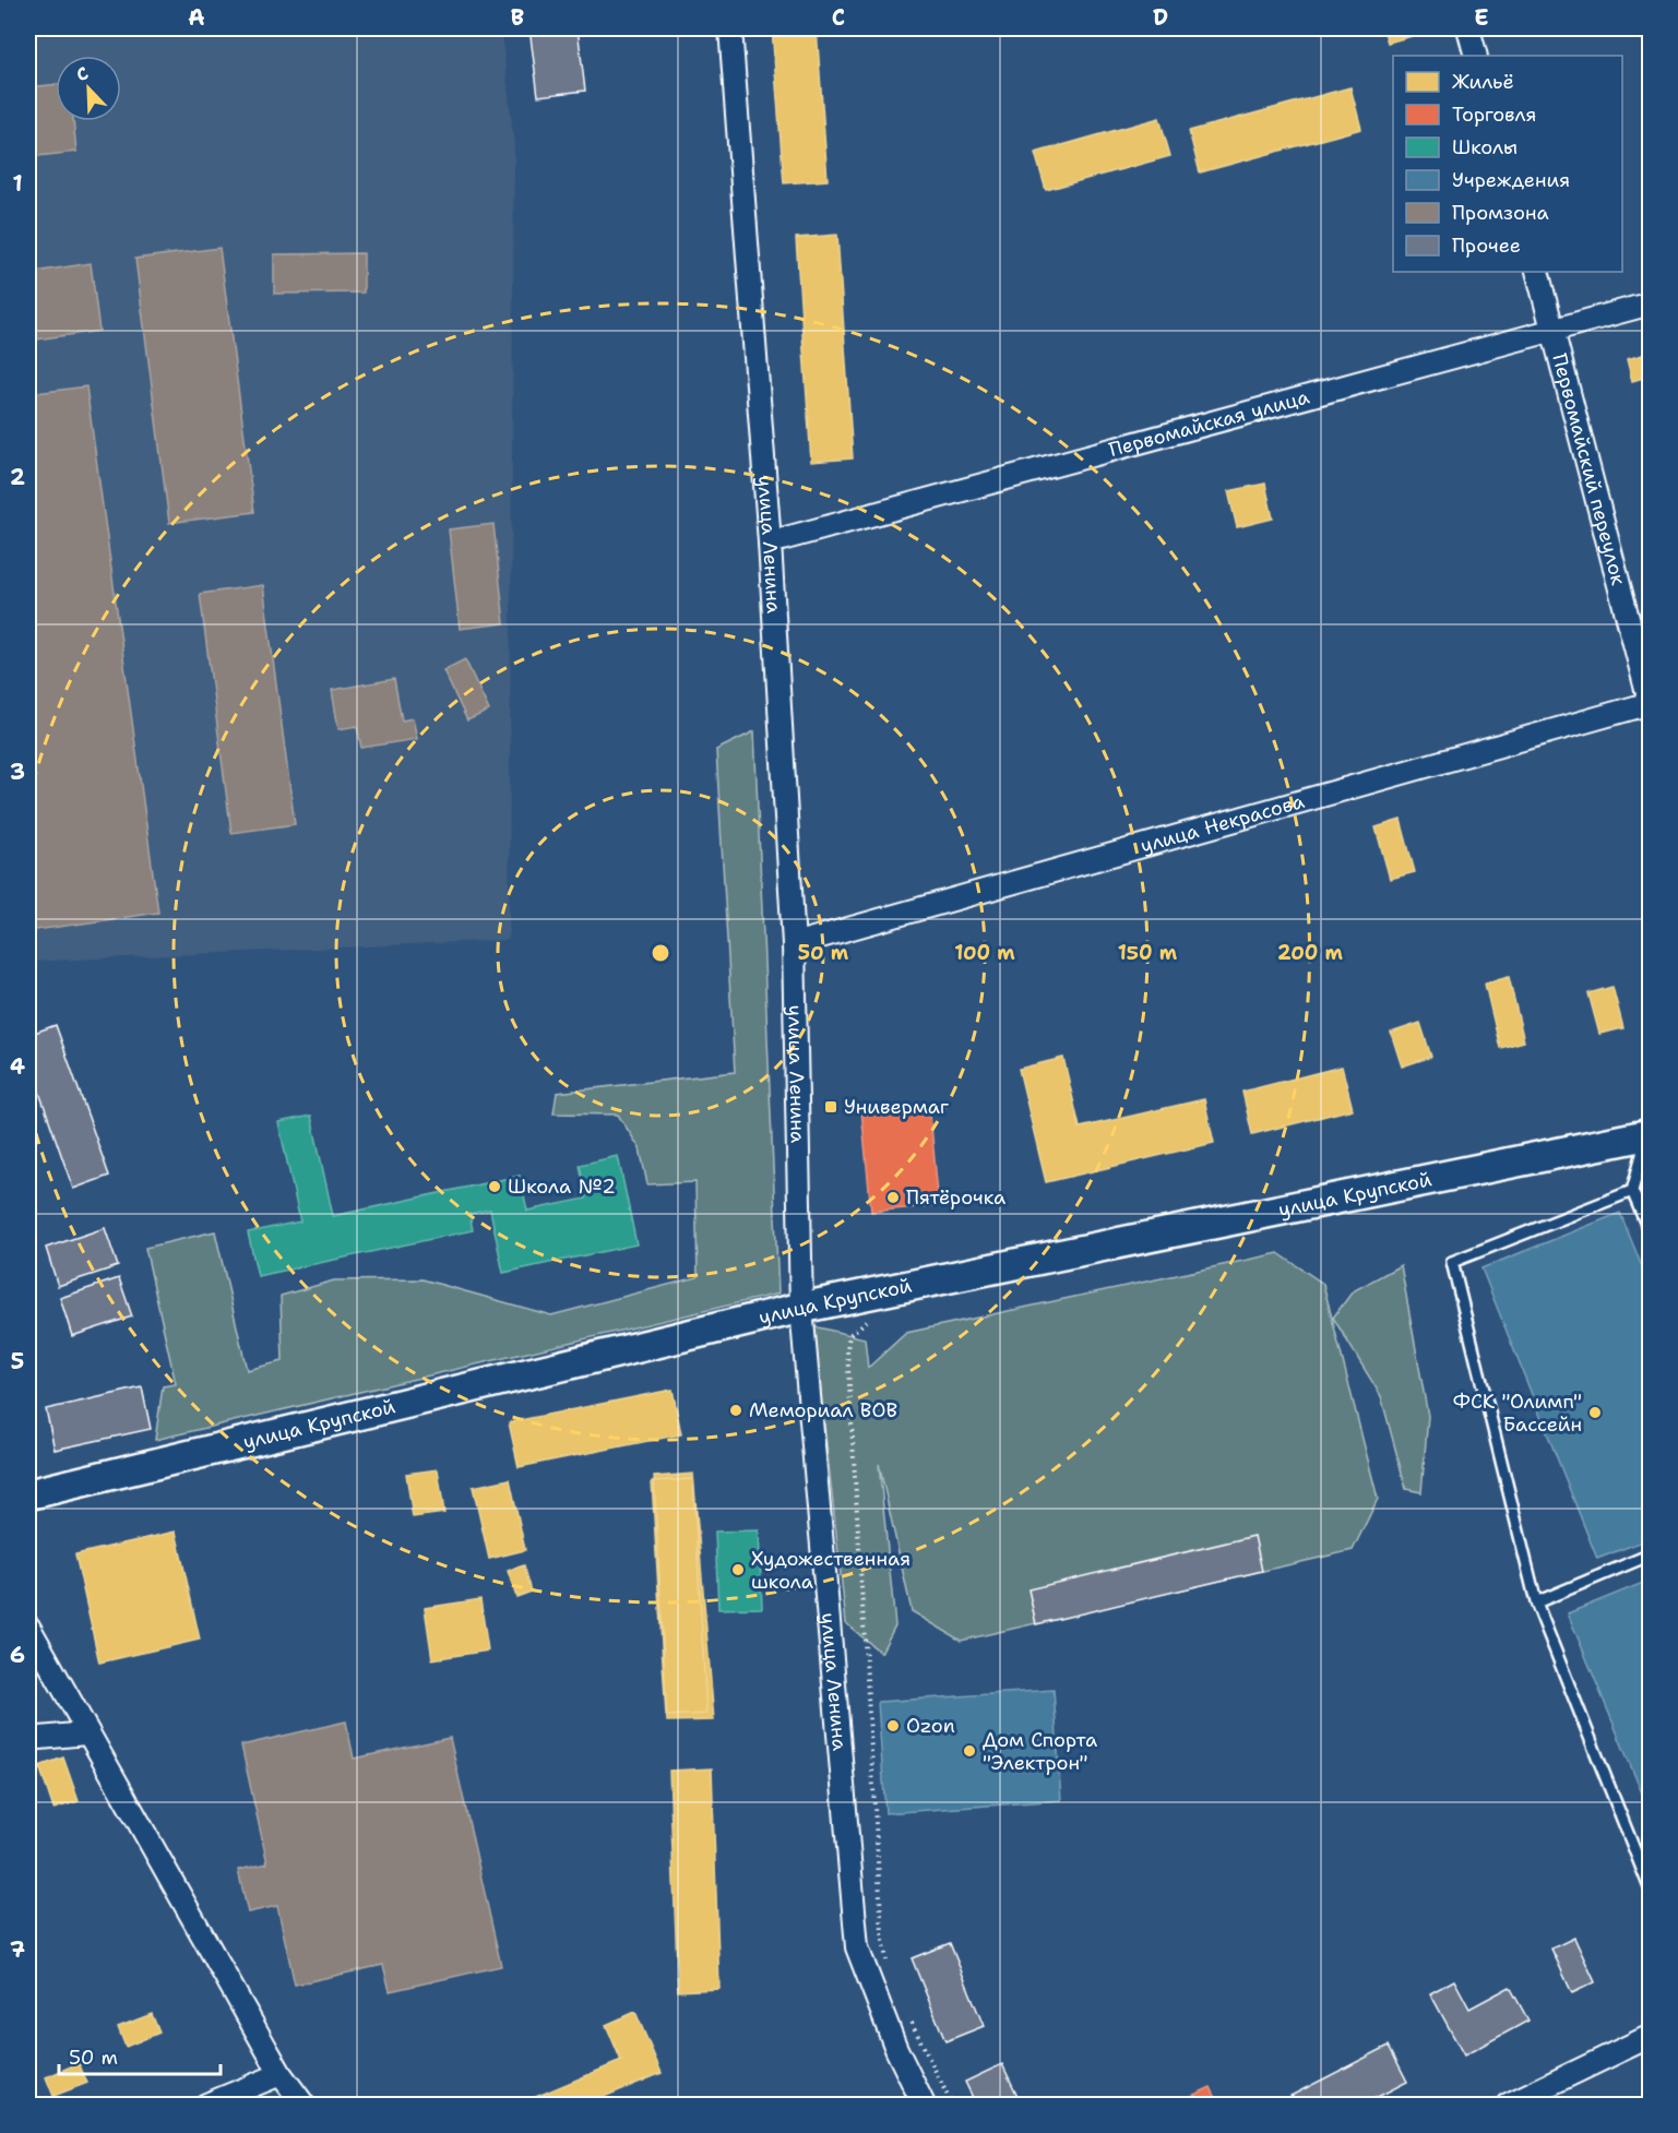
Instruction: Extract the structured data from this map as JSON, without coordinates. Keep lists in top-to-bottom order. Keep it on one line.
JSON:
{"streets":{"street":["Первомайская улица","Первомайский переулок","улица Ленина","улица Некрасова","улица Крупской"]},"crossings":[["Первомайская улица","Первомайский переулок"],["Первомайская улица","улица Ленина"],["Первомайский переулок","улица Некрасова"],["улица Ленина","улица Некрасова"],["улица Ленина","улица Крупской"]],"places":{"transit":["Универмаг"],"other":["Школа №2","Пятёрочка","Мемориал ВОВ","ФСК \"Олимп\" Бассейн","Художественная школа","Ozon","Дом Спорта \"Электрон\""]},"legend":["Жильё","Торговля","Школы","Учреждения","Промзона","Прочее"],"scale_bar":"50 m","north":"top left","grid":{"columns":["A","B","C","D","E"],"rows":["1","2","3","4","5","6","7"]},"rings":["50 m","100 m","150 m","200 m"]}
